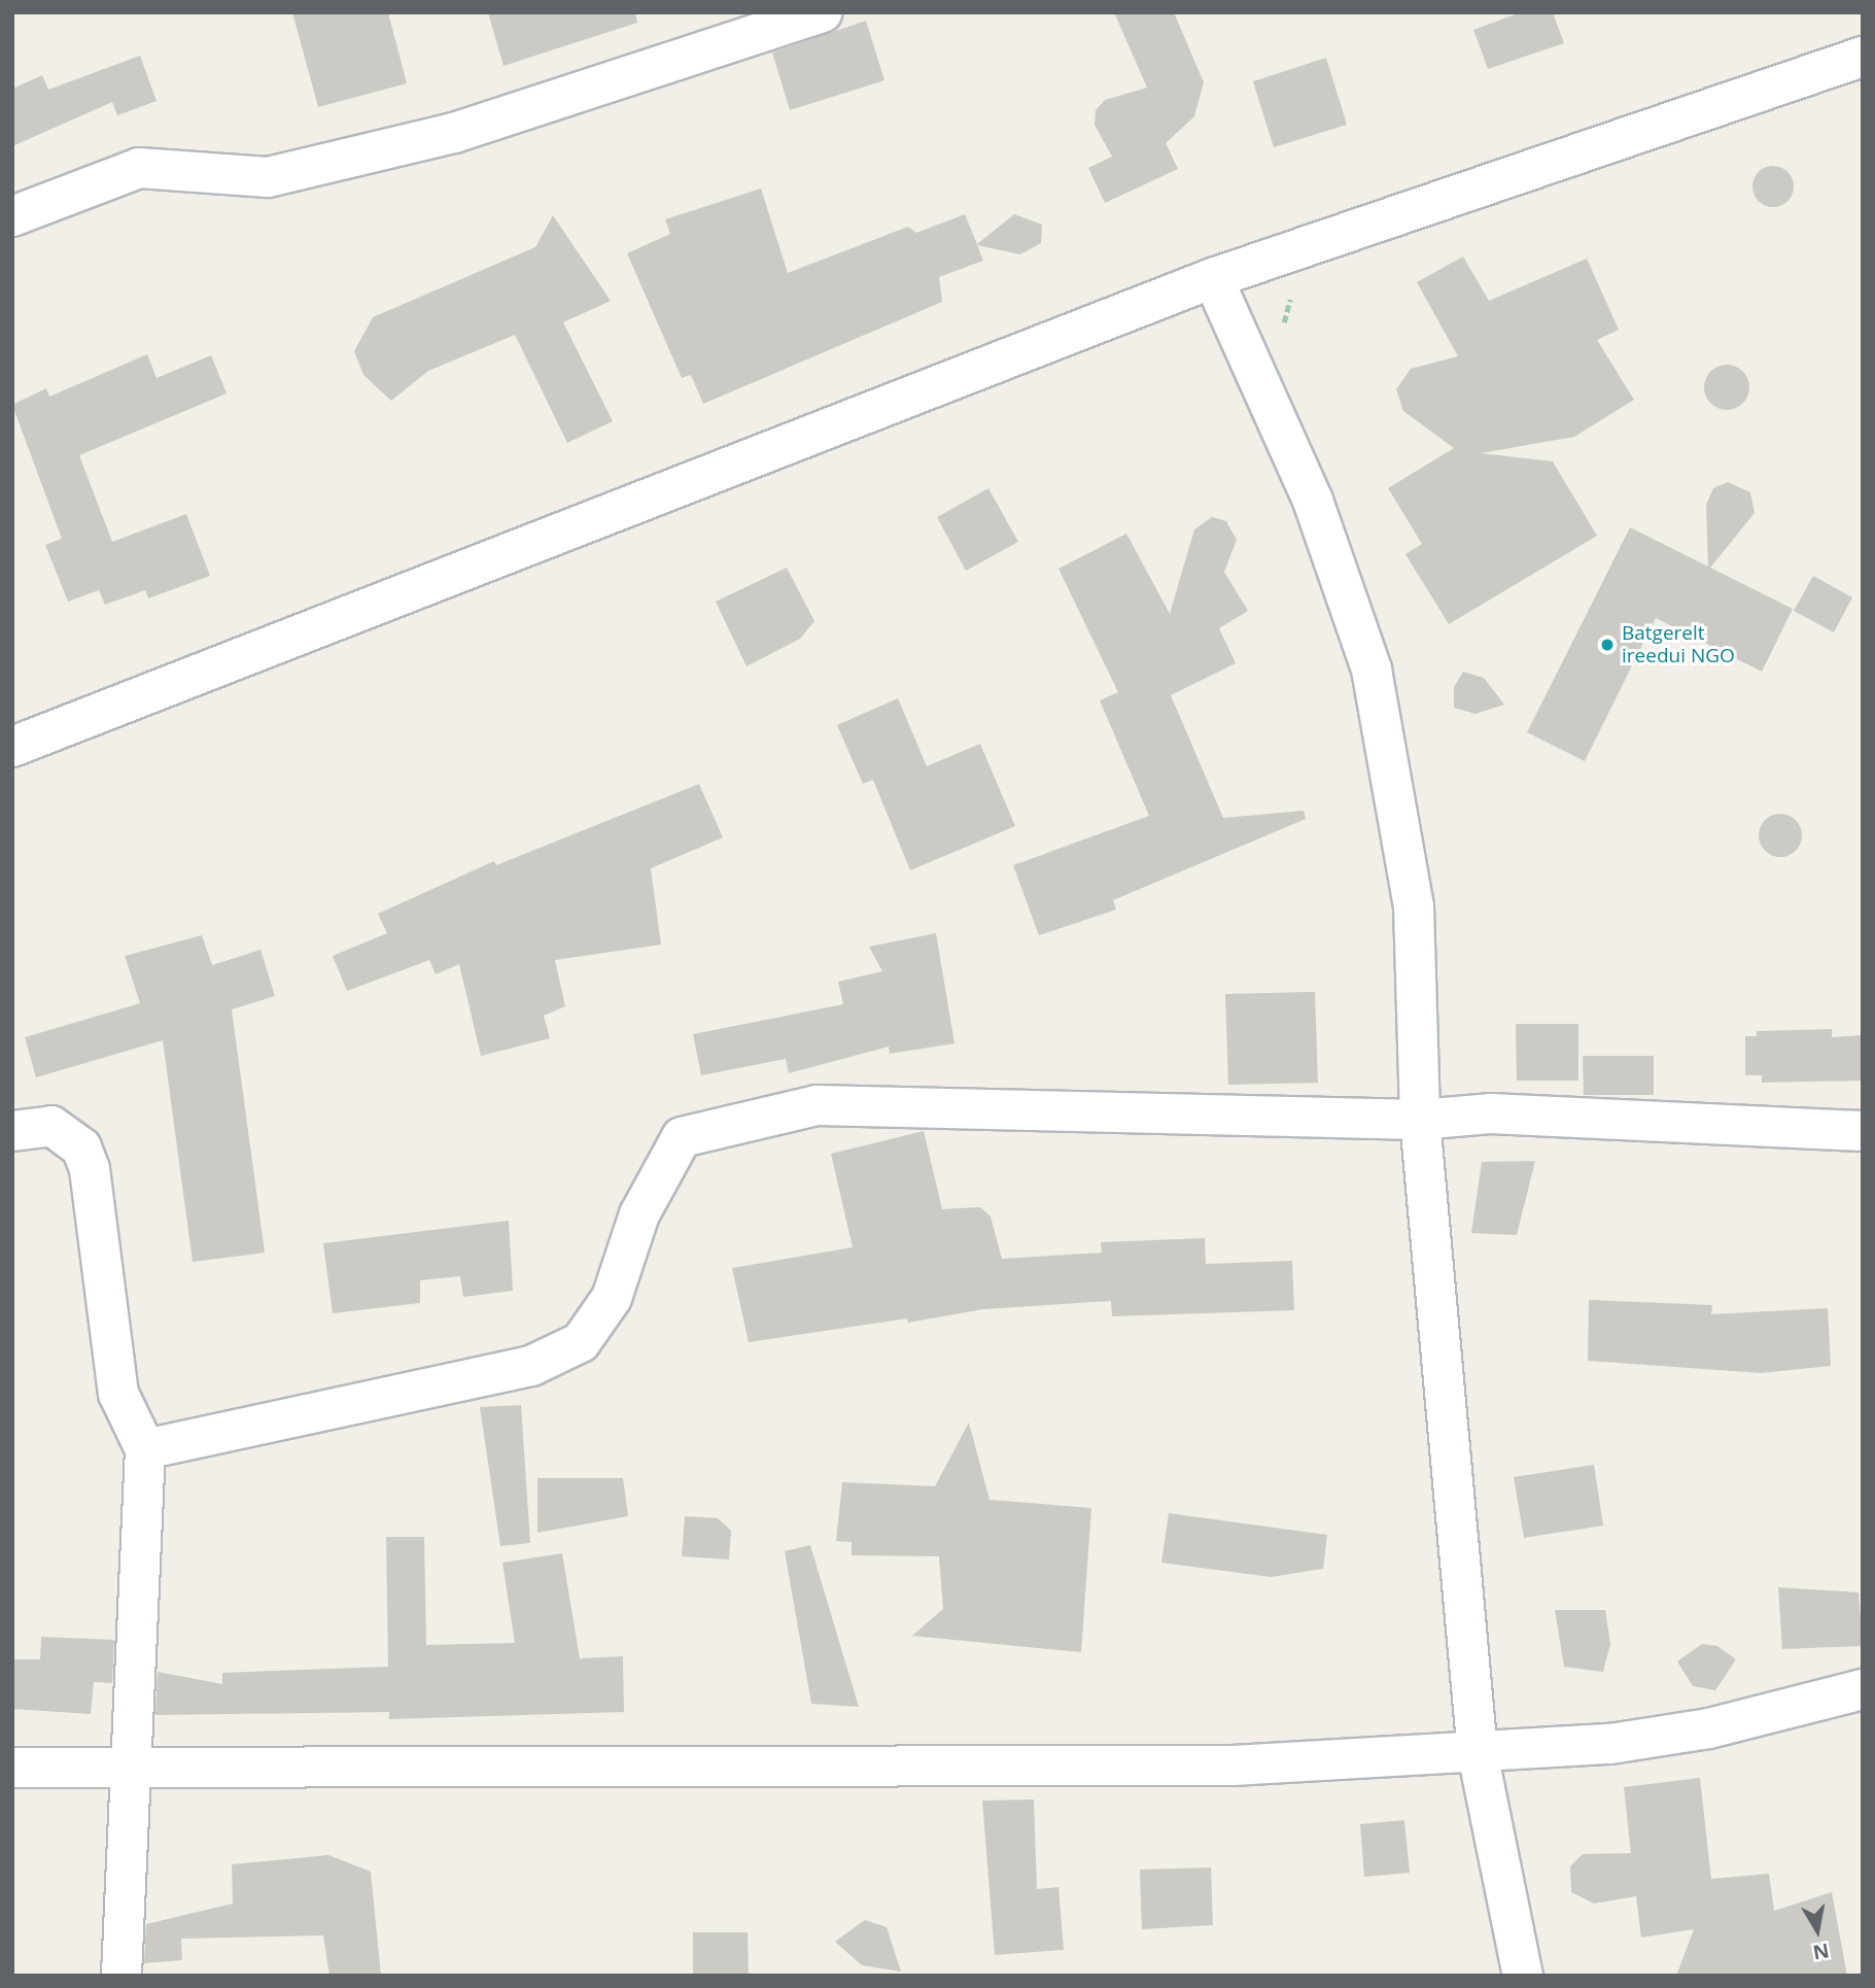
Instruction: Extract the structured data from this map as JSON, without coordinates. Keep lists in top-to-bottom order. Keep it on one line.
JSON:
{"places":["Batgerelt ireedui NGO"],"north":"bottom"}
